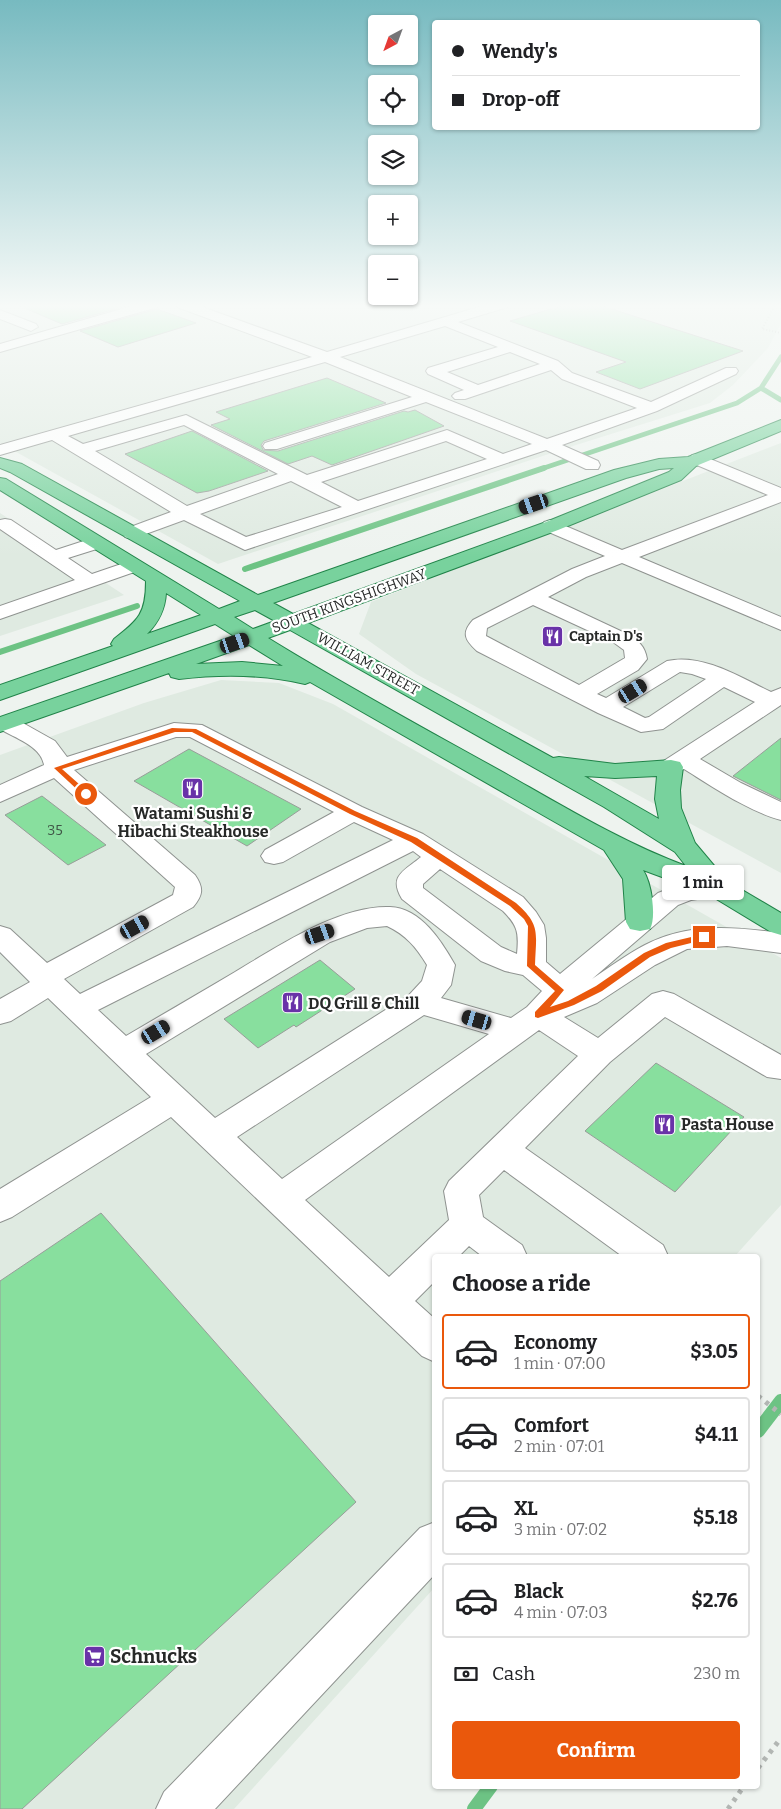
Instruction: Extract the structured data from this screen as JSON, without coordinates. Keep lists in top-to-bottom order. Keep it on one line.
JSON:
{"streets":{"main road":["SOUTH KINGSHIGHWAY","WILLIAM STREET"]},"crossings":[["SOUTH KINGSHIGHWAY","WILLIAM STREET"]],"places":{"restaurant":["Captain D's","Watami Sushi & Hibachi Steakhouse","DQ Grill & Chill","Pasta House"],"supermarket":["Schnucks"]},"house_numbers":["35"],"north":"bottom left","page":{"map_buttons":["+","−"],"banner":["Wendy's","Drop-off"],"bubble":"1 min","heading":"Choose a ride","list":[{"name":"Economy","note":"1 min · 07:00","value":"$3.05"},{"name":"Comfort","note":"2 min · 07:01","value":"$4.11"},{"name":"XL","note":"3 min · 07:02","value":"$5.18"},{"name":"Black","note":"4 min · 07:03","value":"$2.76"}],"pay":["Cash","230 m"],"buttons":"Confirm"}}
